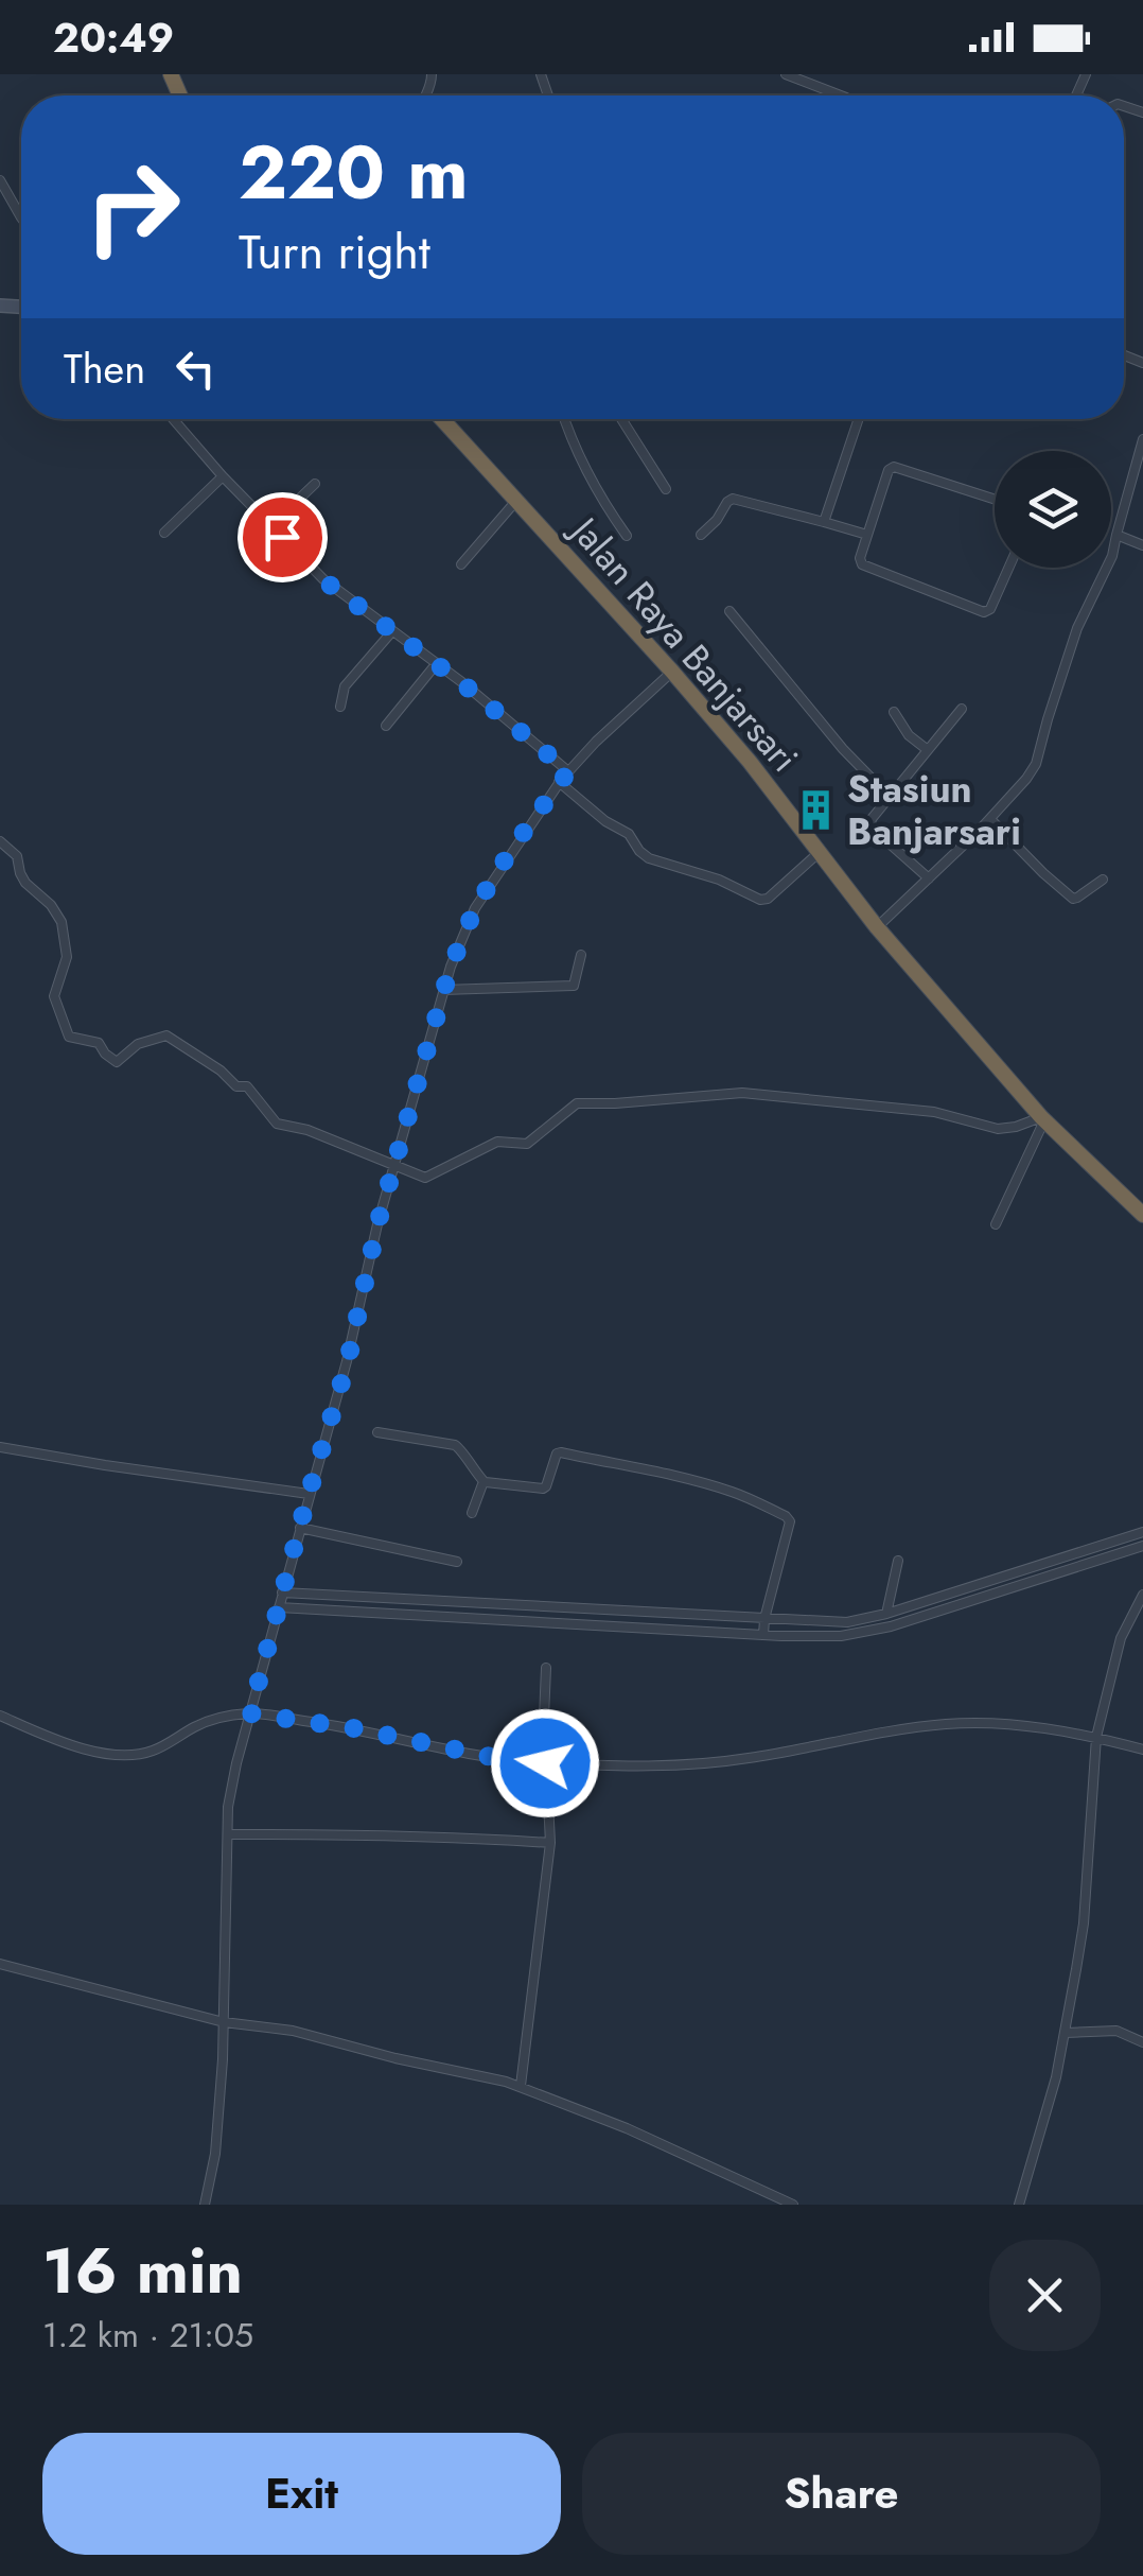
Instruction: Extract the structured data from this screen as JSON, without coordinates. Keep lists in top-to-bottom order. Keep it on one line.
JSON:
{"streets":{"highway":["Jalan Raya Banjarsari"]},"places":{"building":["Stasiun Banjarsari"]},"page":{"status":"20:49","turn":["220 m","Turn right"],"then":"Then","heading":["16 min","1.2 km · 21:05"],"buttons":["Exit","Share"]}}
